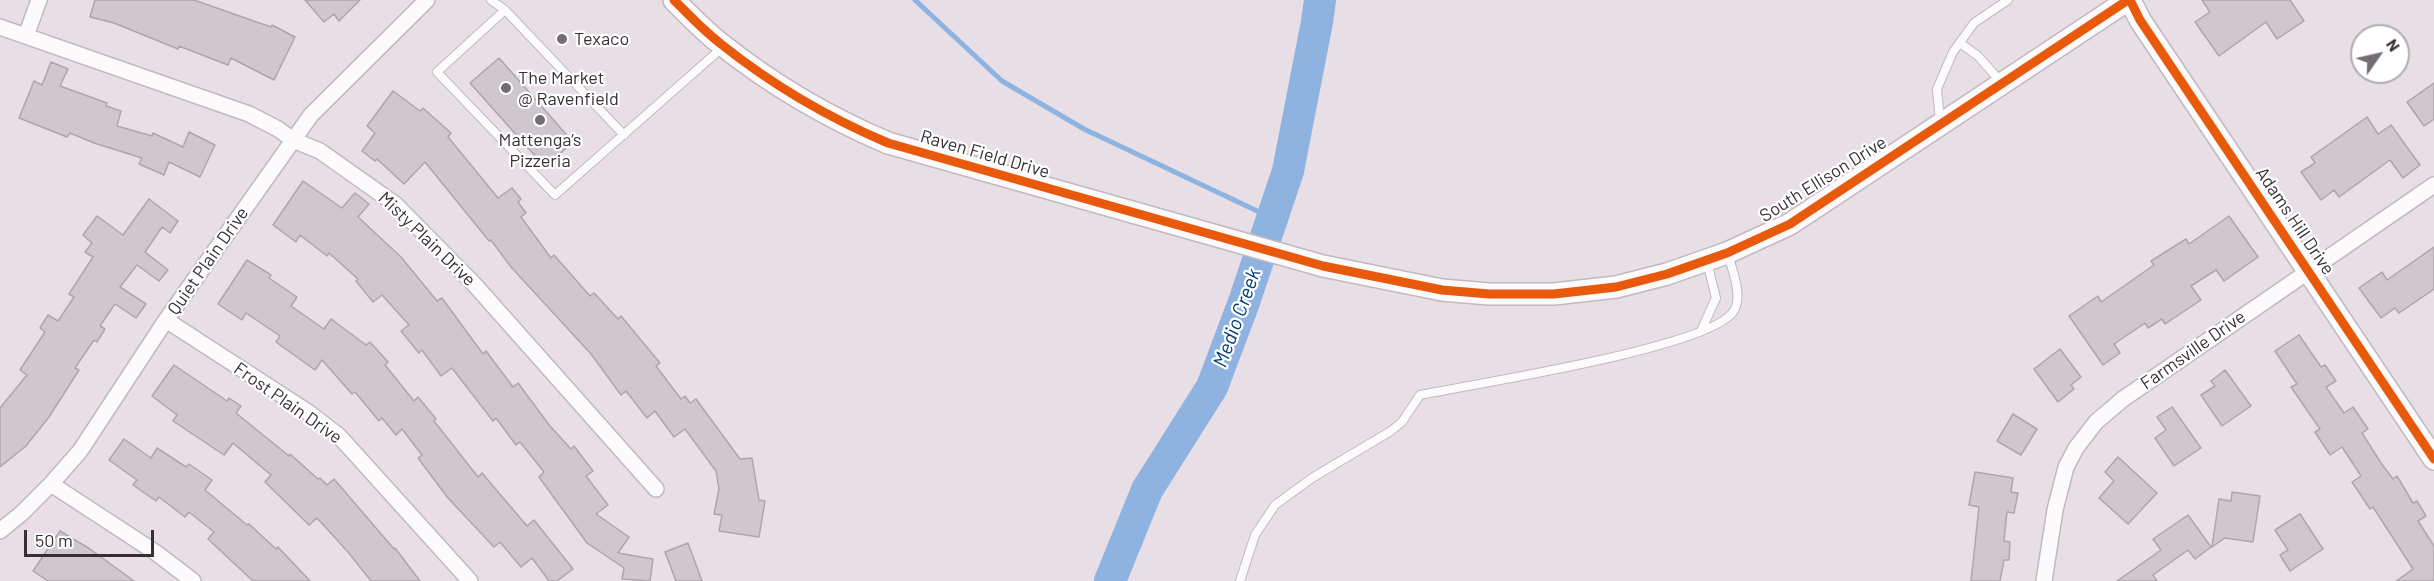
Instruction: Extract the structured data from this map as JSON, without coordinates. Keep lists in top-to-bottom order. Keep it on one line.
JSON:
{"streets":{"street":["Raven Field Drive","South Ellison Drive","Adams Hill Drive","Misty Plain Drive","Quiet Plain Drive","Farmsville Drive","Frost Plain Drive"]},"crossings":[["Raven Field Drive","South Ellison Drive"],["South Ellison Drive","Adams Hill Drive"],["Adams Hill Drive","Farmsville Drive"],["Misty Plain Drive","Quiet Plain Drive"],["Quiet Plain Drive","Frost Plain Drive"]],"water":["Medio Creek"],"places":["Texaco","The Market @ Ravenfield","Mattenga’s Pizzeria"],"scale_bar":"50 m","north":"top right"}
